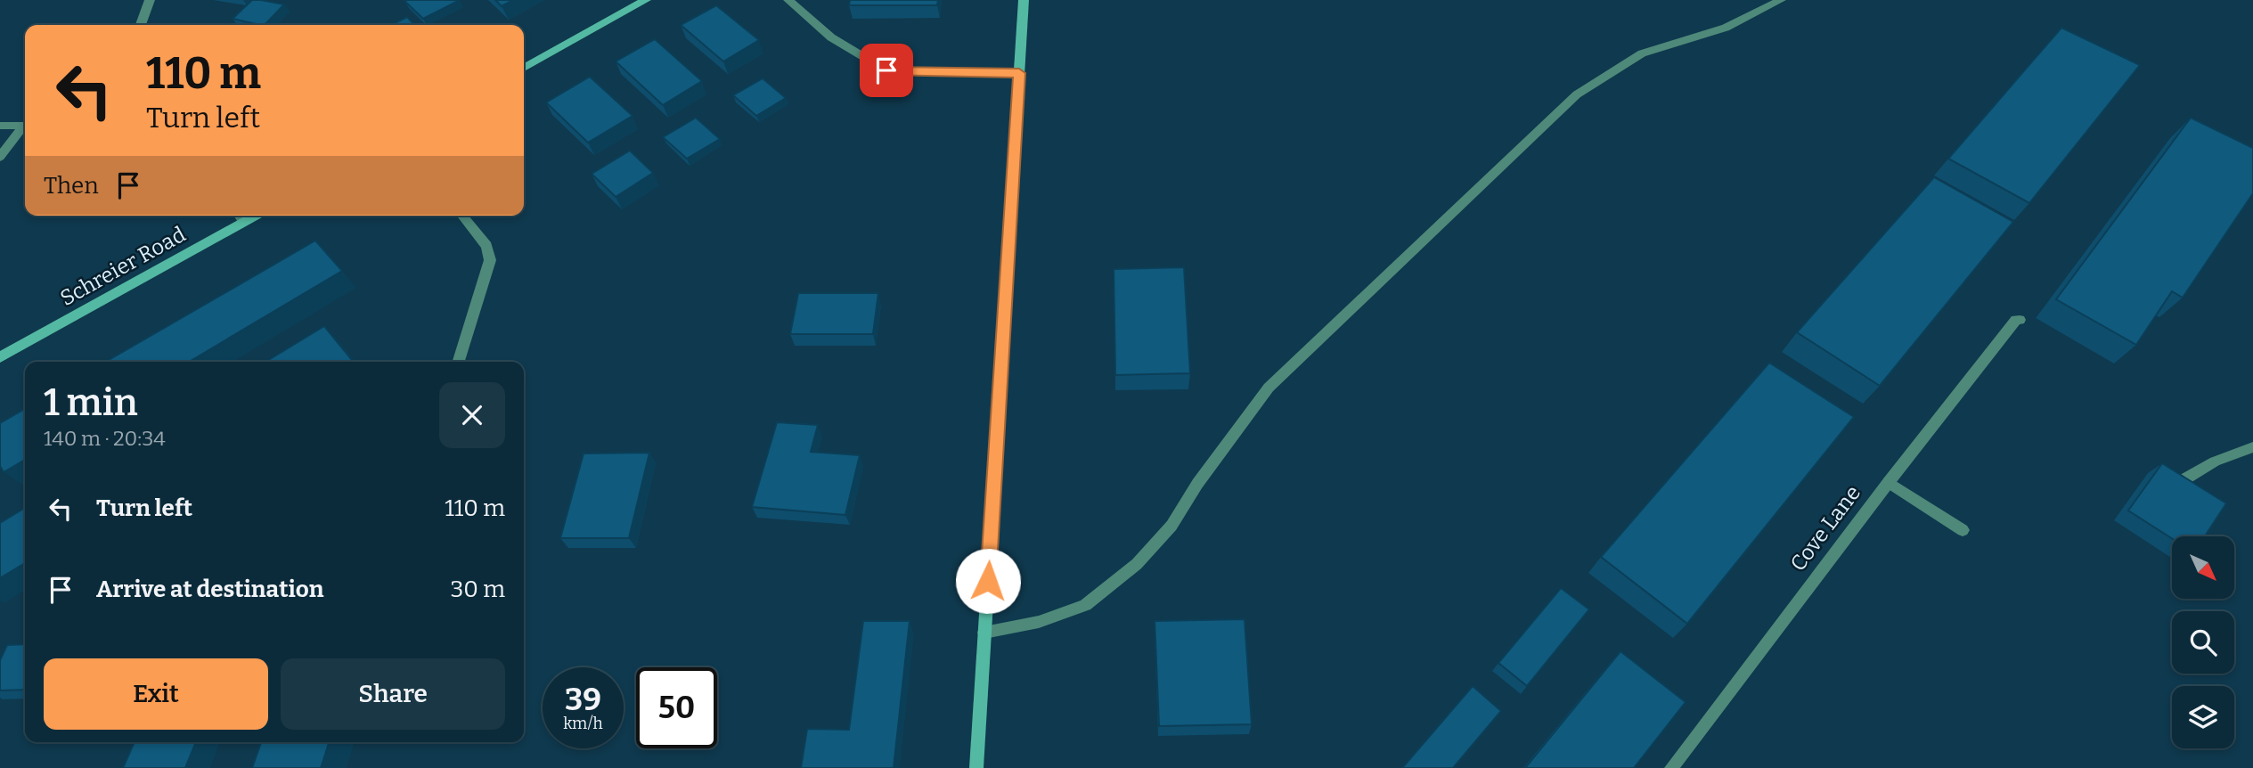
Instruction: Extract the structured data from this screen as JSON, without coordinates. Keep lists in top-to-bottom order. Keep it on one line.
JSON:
{"streets":{"main road":["Schreier Road"],"street":["Cove Lane"]},"north":"bottom right","page":{"turn":["110 m","Turn left"],"then":"Then","heading":["1 min","140 m · 20:34"],"list":[{"name":"Turn left","value":"110 m"},{"name":"Arrive at destination","value":"30 m"}],"buttons":["Exit","Share"],"speed":"39 km/h","limit":"50"}}
